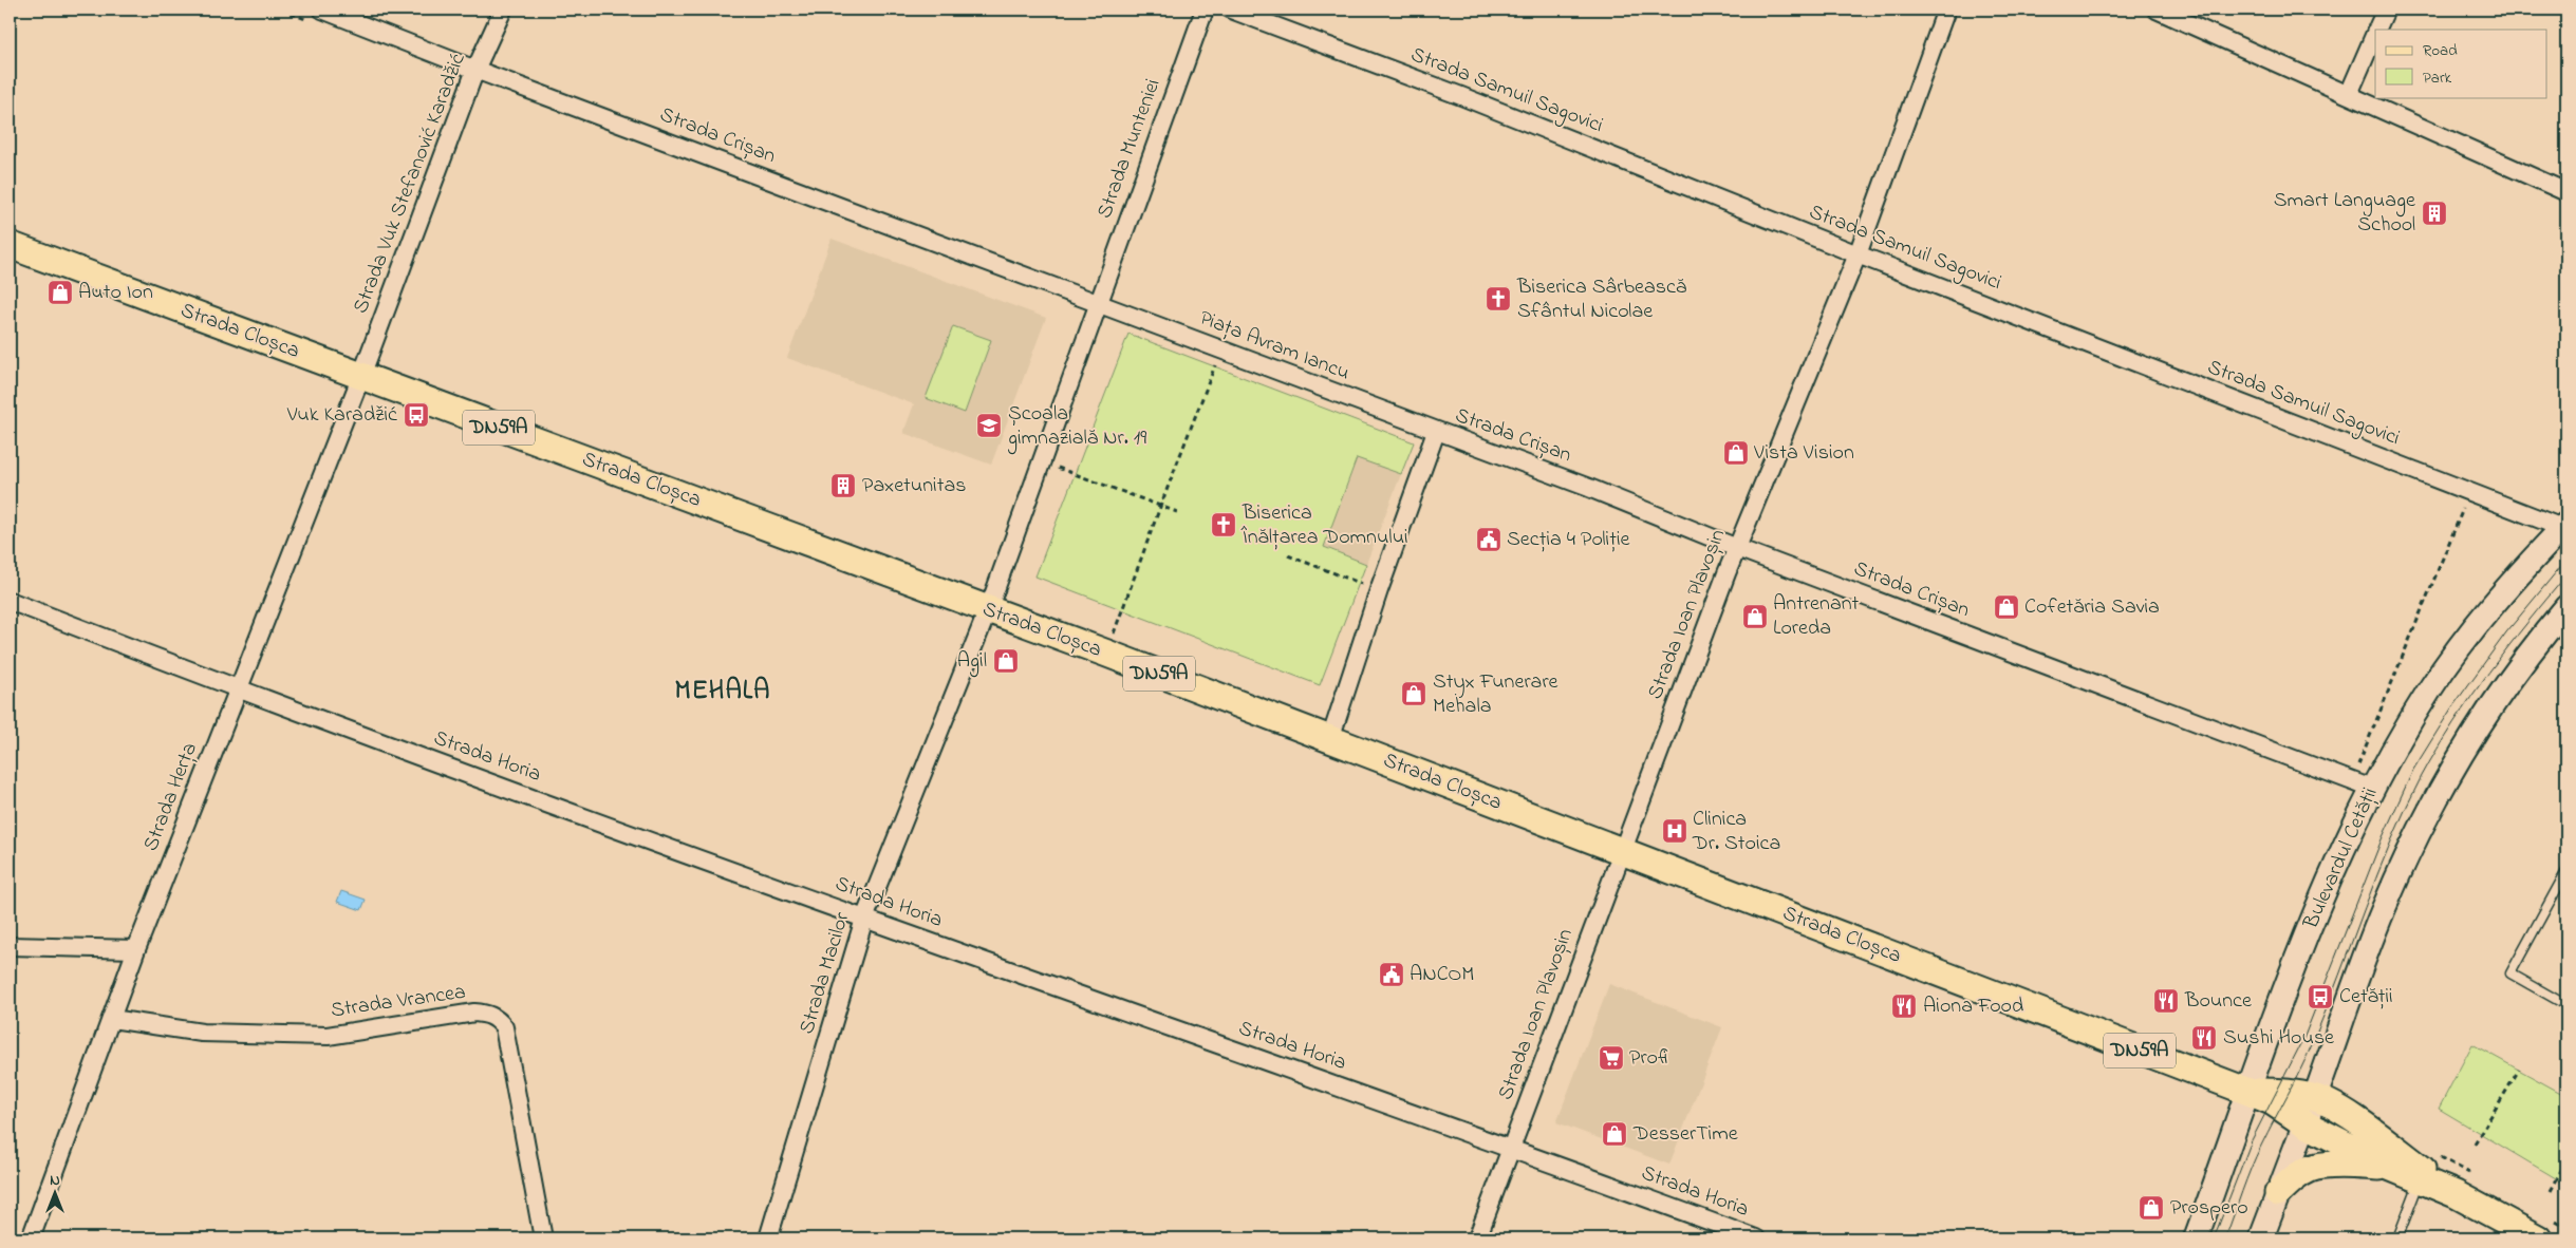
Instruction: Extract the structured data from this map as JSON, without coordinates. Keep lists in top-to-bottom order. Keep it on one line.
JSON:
{"streets":{"main road":["Strada Cloșca","DN59A","Bulevardul Cetății"],"street":["Strada Samuil Sagovici","Strada Crișan","Strada Munteniei","Strada Vuk Stefanović Karadžić","Piața Avram Iancu","Strada Ioan Plavoșin","Strada Horia","Strada Herța","Strada Macilor","Strada Vrancea"]},"crossings":[["Strada Samuil Sagovici","Strada Ioan Plavoșin"],["Strada Samuil Sagovici","Bulevardul Cetății"],["Strada Crișan","Strada Munteniei"],["Strada Crișan","Strada Vuk Stefanović Karadžić"],["Strada Crișan","Piața Avram Iancu"],["Strada Crișan","Strada Ioan Plavoșin"],["Strada Crișan","Bulevardul Cetății"],["Strada Munteniei","Piața Avram Iancu"],["Strada Vuk Stefanović Karadžić","Strada Cloșca"],["Strada Vuk Stefanović Karadžić","Strada Herța"],["Strada Cloșca","DN59A"],["Strada Cloșca","Strada Ioan Plavoșin"],["Strada Cloșca","Strada Herța"],["Strada Cloșca","Bulevardul Cetății"],["Strada Cloșca","Strada Macilor"],["DN59A","Bulevardul Cetății"],["Strada Ioan Plavoșin","Strada Horia"],["Strada Horia","Strada Herța"],["Strada Horia","Strada Macilor"],["Strada Herța","Strada Vrancea"]],"districts":["MEHALA"],"places":{"building":["Smart Language School","Paxetunitas"],"shop":["Auto Ion","Vista Vision","Cofetăria Savia","Antrenant Loreda","Agil","Styx Funerare Mehala","DesserTime","Prospero"],"church":["Biserica Sârbească Sfântul Nicolae","Biserica Înălțarea Domnului"],"bus stop":["Vuk Karadžić","Cetății"],"school or university":["Școala gimnazială Nr. 19"],"public building":["Secția 4 Poliție","ANCOM"],"hospital":["Clinica Dr. Stoica"],"restaurant":["Bounce","Aiona Food","Sushi House"],"supermarket":["Profi"]},"legend":["Road","Park"],"north":"top"}
